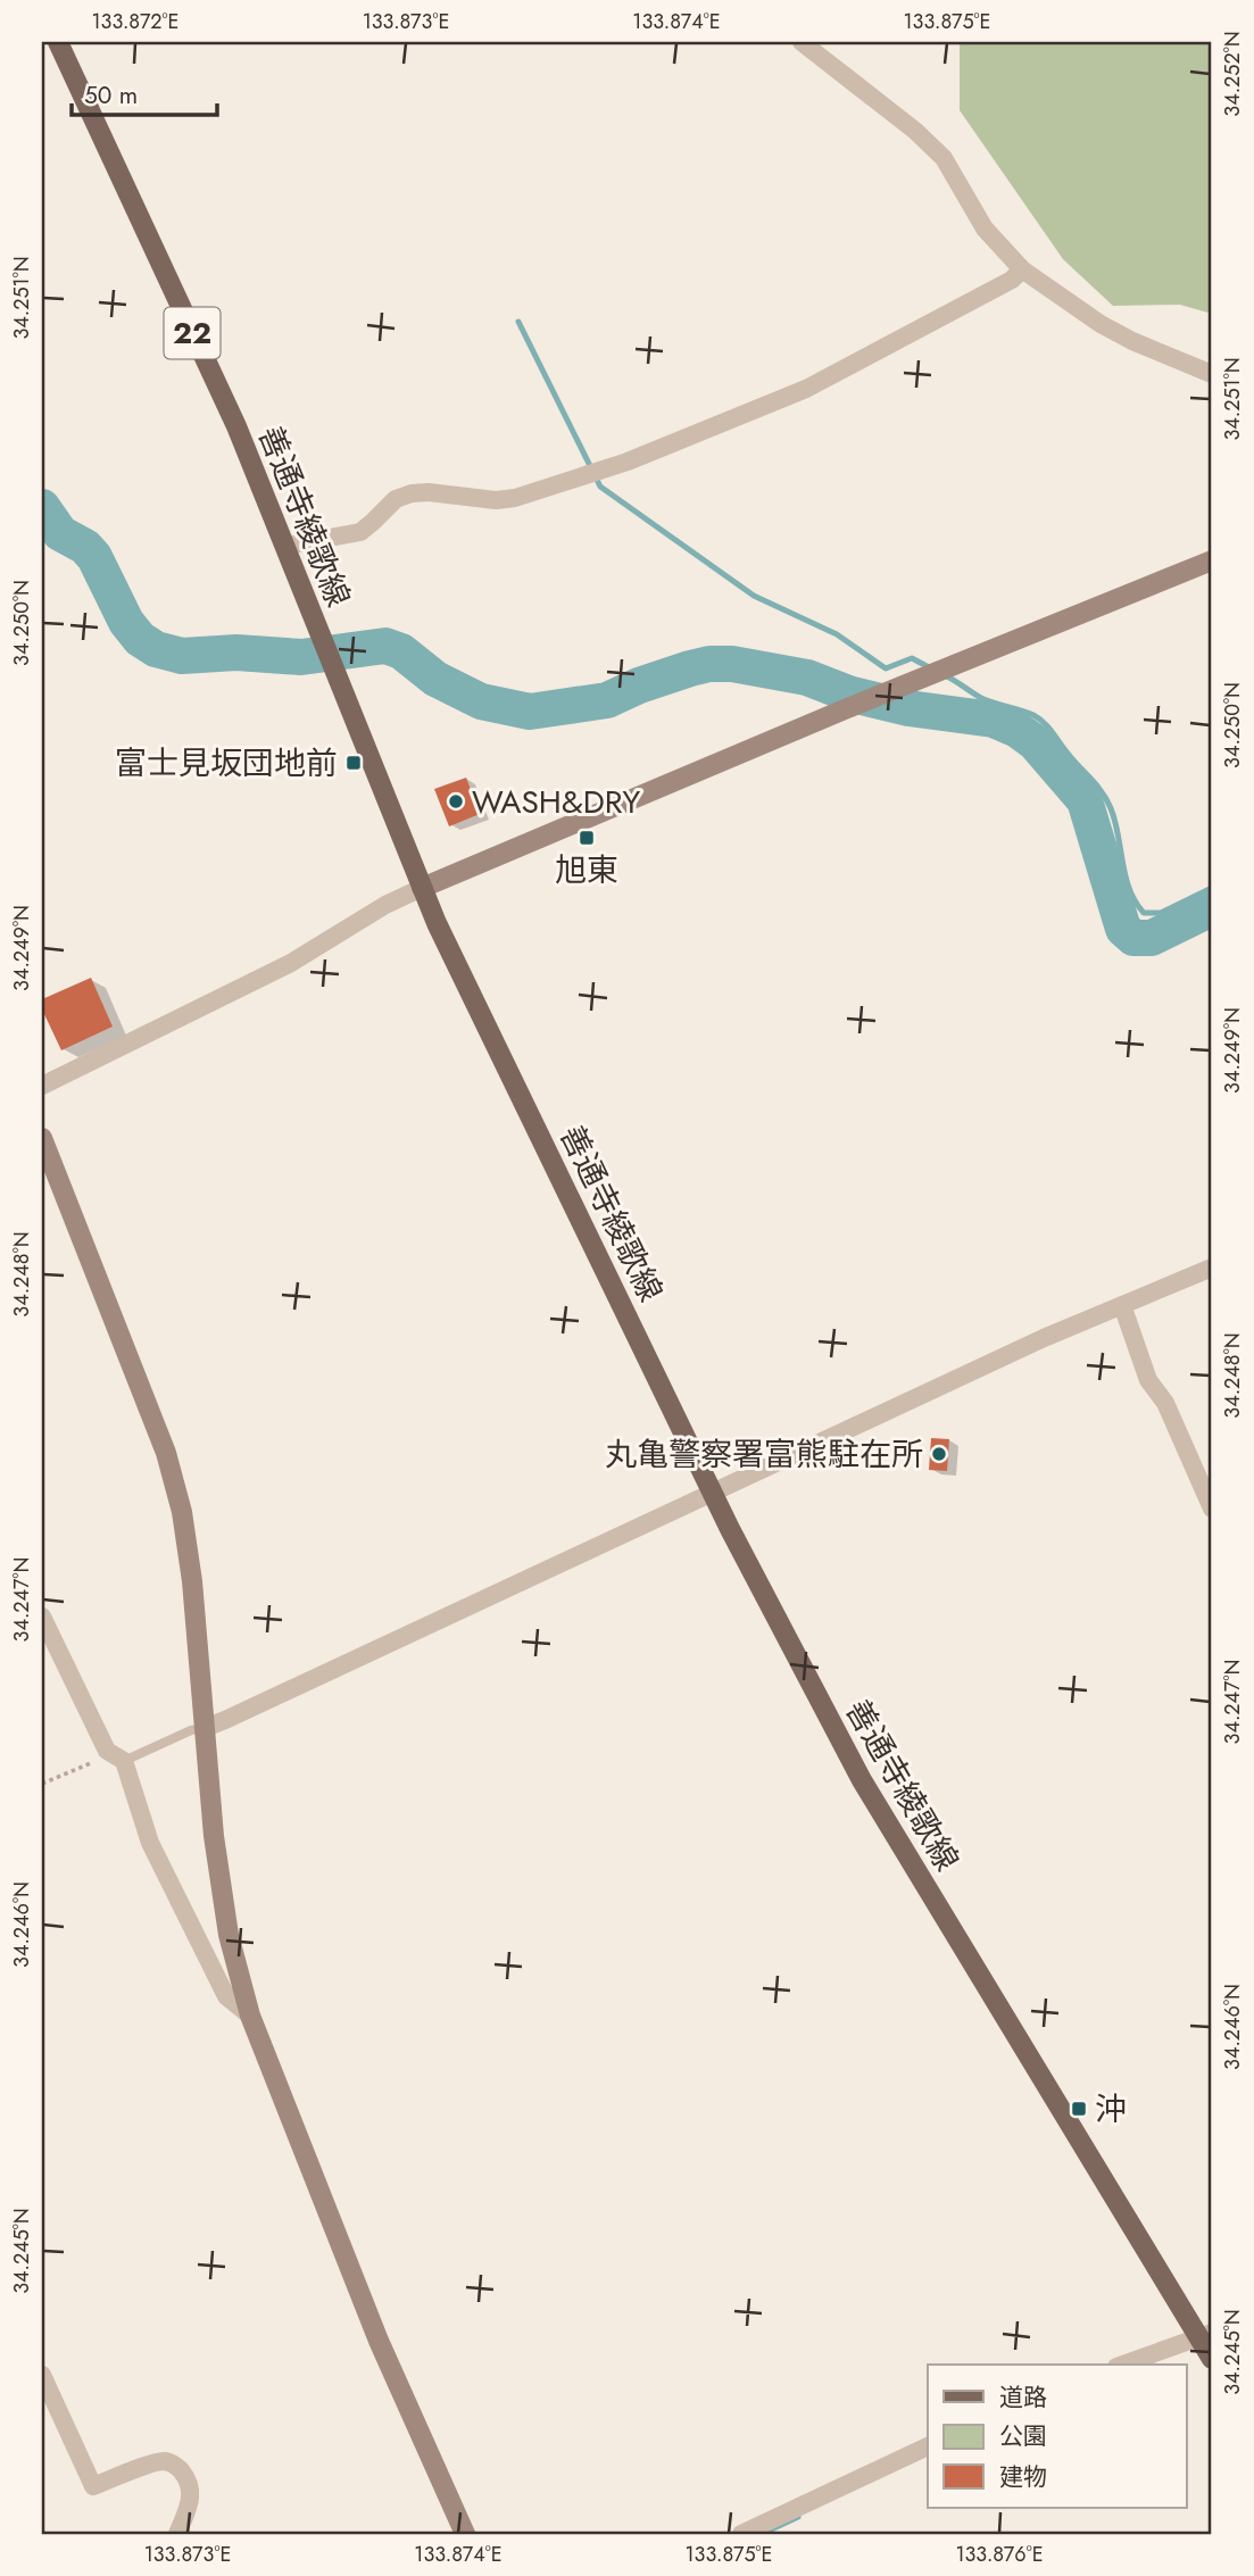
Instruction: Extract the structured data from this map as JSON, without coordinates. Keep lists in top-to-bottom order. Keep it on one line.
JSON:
{"streets":{"main road":["22","善通寺綾歌線"]},"places":{"transit":["富士見坂団地前","旭東","沖"],"other":["WASH&DRY","丸亀警察署富熊駐在所"]},"legend":["道路","公園","建物"],"scale_bar":"50 m","coordinates":["133.872°E","133.873°E","133.874°E","133.875°E","34.252°N","34.251°N","34.250°N","34.249°N","34.248°N","34.247°N","34.246°N","34.245°N","133.876°E"]}
